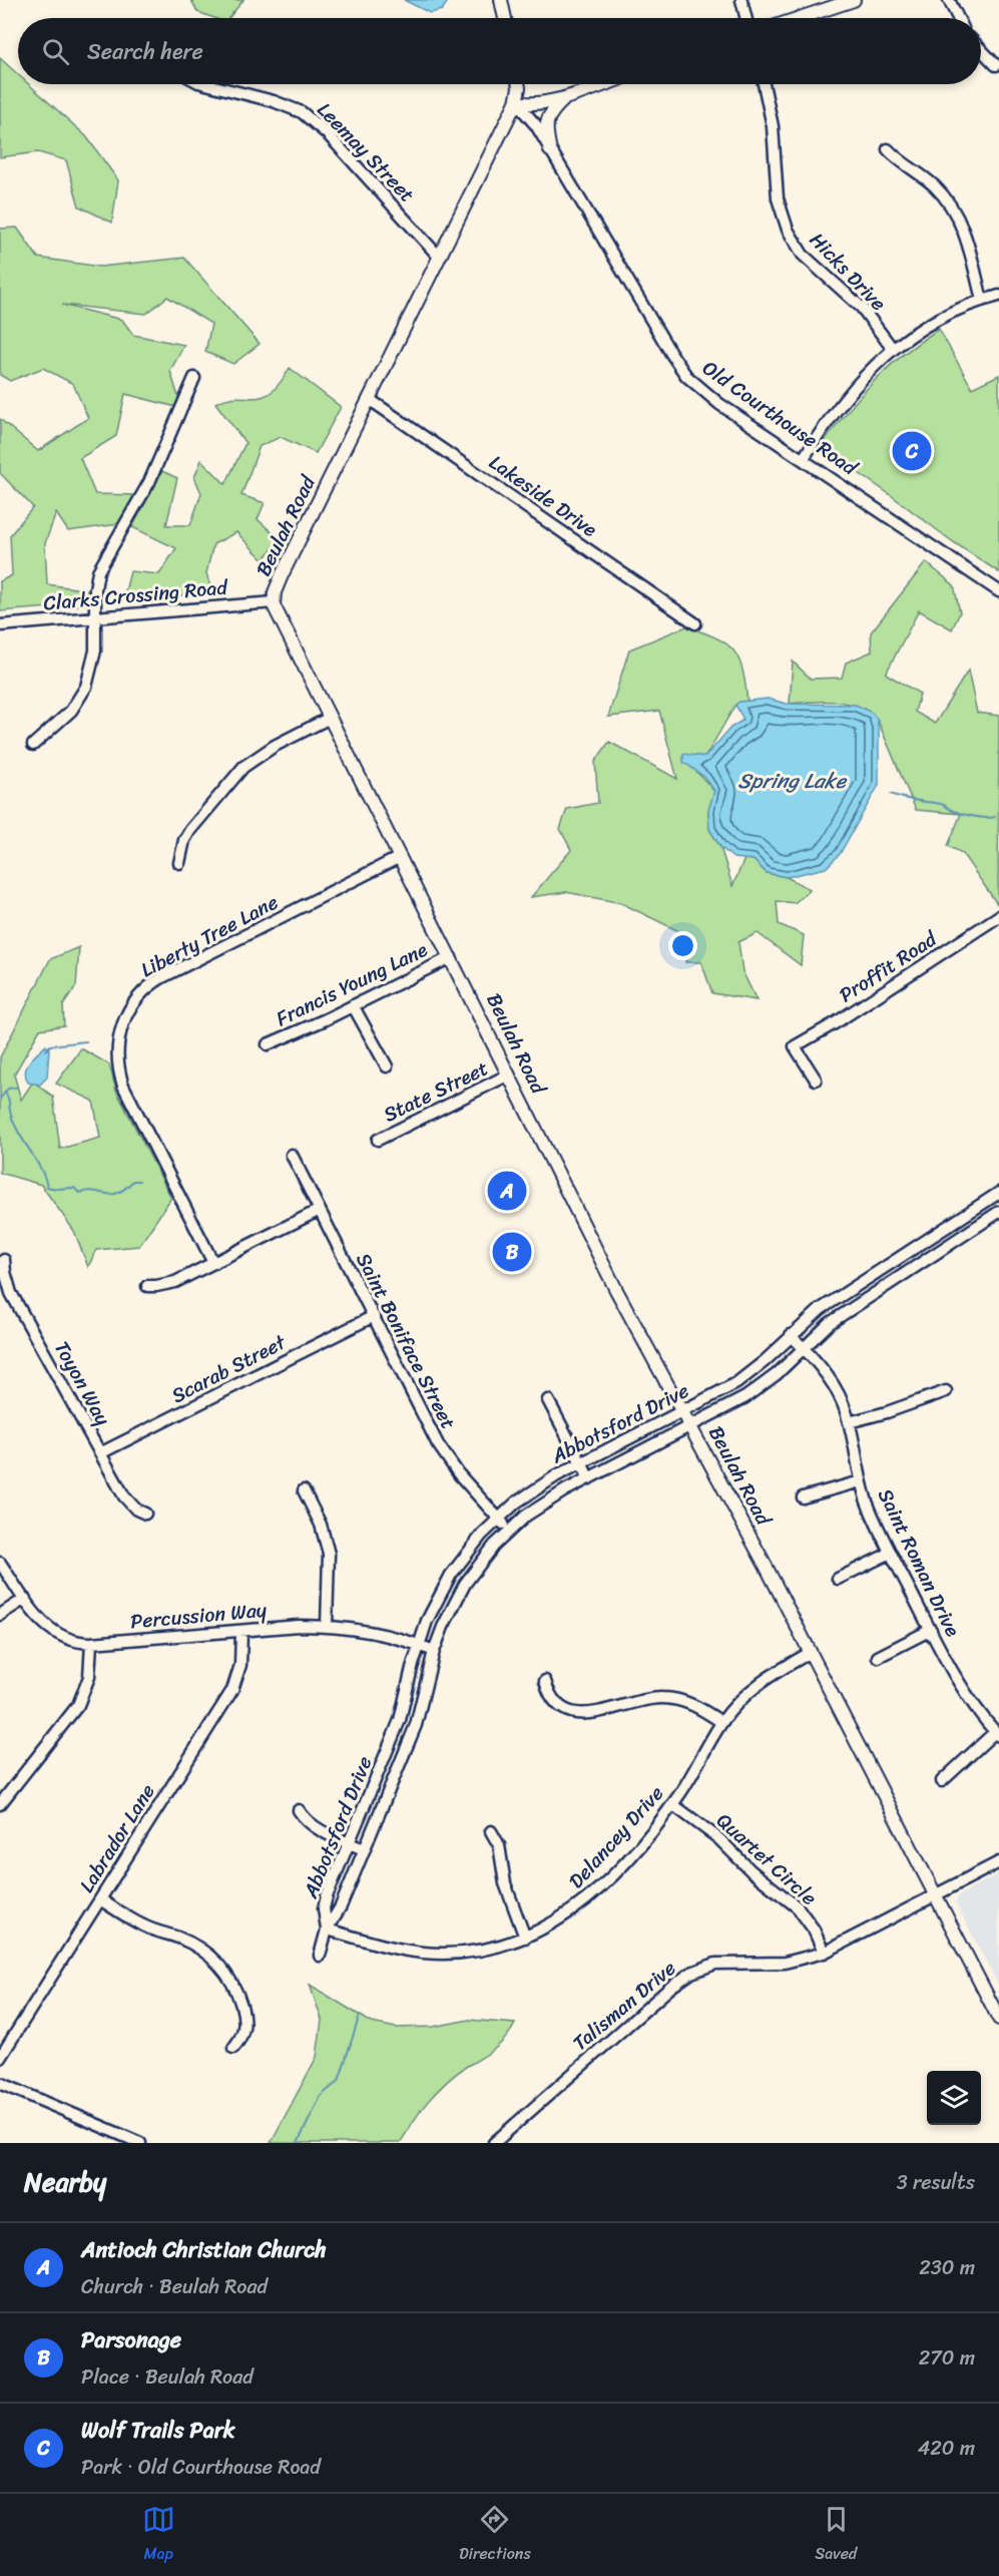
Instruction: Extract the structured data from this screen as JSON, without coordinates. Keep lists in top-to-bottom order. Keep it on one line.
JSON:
{"streets":{"main road":["Beulah Road"],"street":["Leemay Street","Hicks Drive","Old Courthouse Road","Lakeside Drive","Clarks Crossing Road","Liberty Tree Lane","Proffit Road","Francis Young Lane","State Street","Saint Boniface Street","Scarab Street","Toyon Way","Abbotsford Drive","Saint Roman Drive","Percussion Way","Delancey Drive","Labrador Lane","Quartet Circle","Talisman Drive"]},"crossings":[["Leemay Street","Beulah Road"],["Old Courthouse Road","Beulah Road"],["Lakeside Drive","Beulah Road"],["Beulah Road","Clarks Crossing Road"],["Beulah Road","Liberty Tree Lane"],["Beulah Road","Francis Young Lane"],["Beulah Road","State Street"],["Beulah Road","Abbotsford Drive"],["Beulah Road","Delancey Drive"],["Beulah Road","Talisman Drive"],["Saint Boniface Street","Scarab Street"],["Saint Boniface Street","Abbotsford Drive"],["Scarab Street","Toyon Way"],["Abbotsford Drive","Saint Roman Drive"],["Abbotsford Drive","Percussion Way"],["Abbotsford Drive","Delancey Drive"],["Percussion Way","Labrador Lane"],["Delancey Drive","Quartet Circle"],["Quartet Circle","Talisman Drive"]],"water":["Spring Lake"],"page":{"search":"Search here","pins":["C","A","B"],"heading":["Nearby","3 results"],"list":[{"mark":"A","name":"Antioch Christian Church","note":"Church · Beulah Road","value":"230 m"},{"mark":"B","name":"Parsonage","note":"Place · Beulah Road","value":"270 m"},{"mark":"C","name":"Wolf Trails Park","note":"Park · Old Courthouse Road","value":"420 m"}],"nav":["Map","Directions","Saved"]}}
